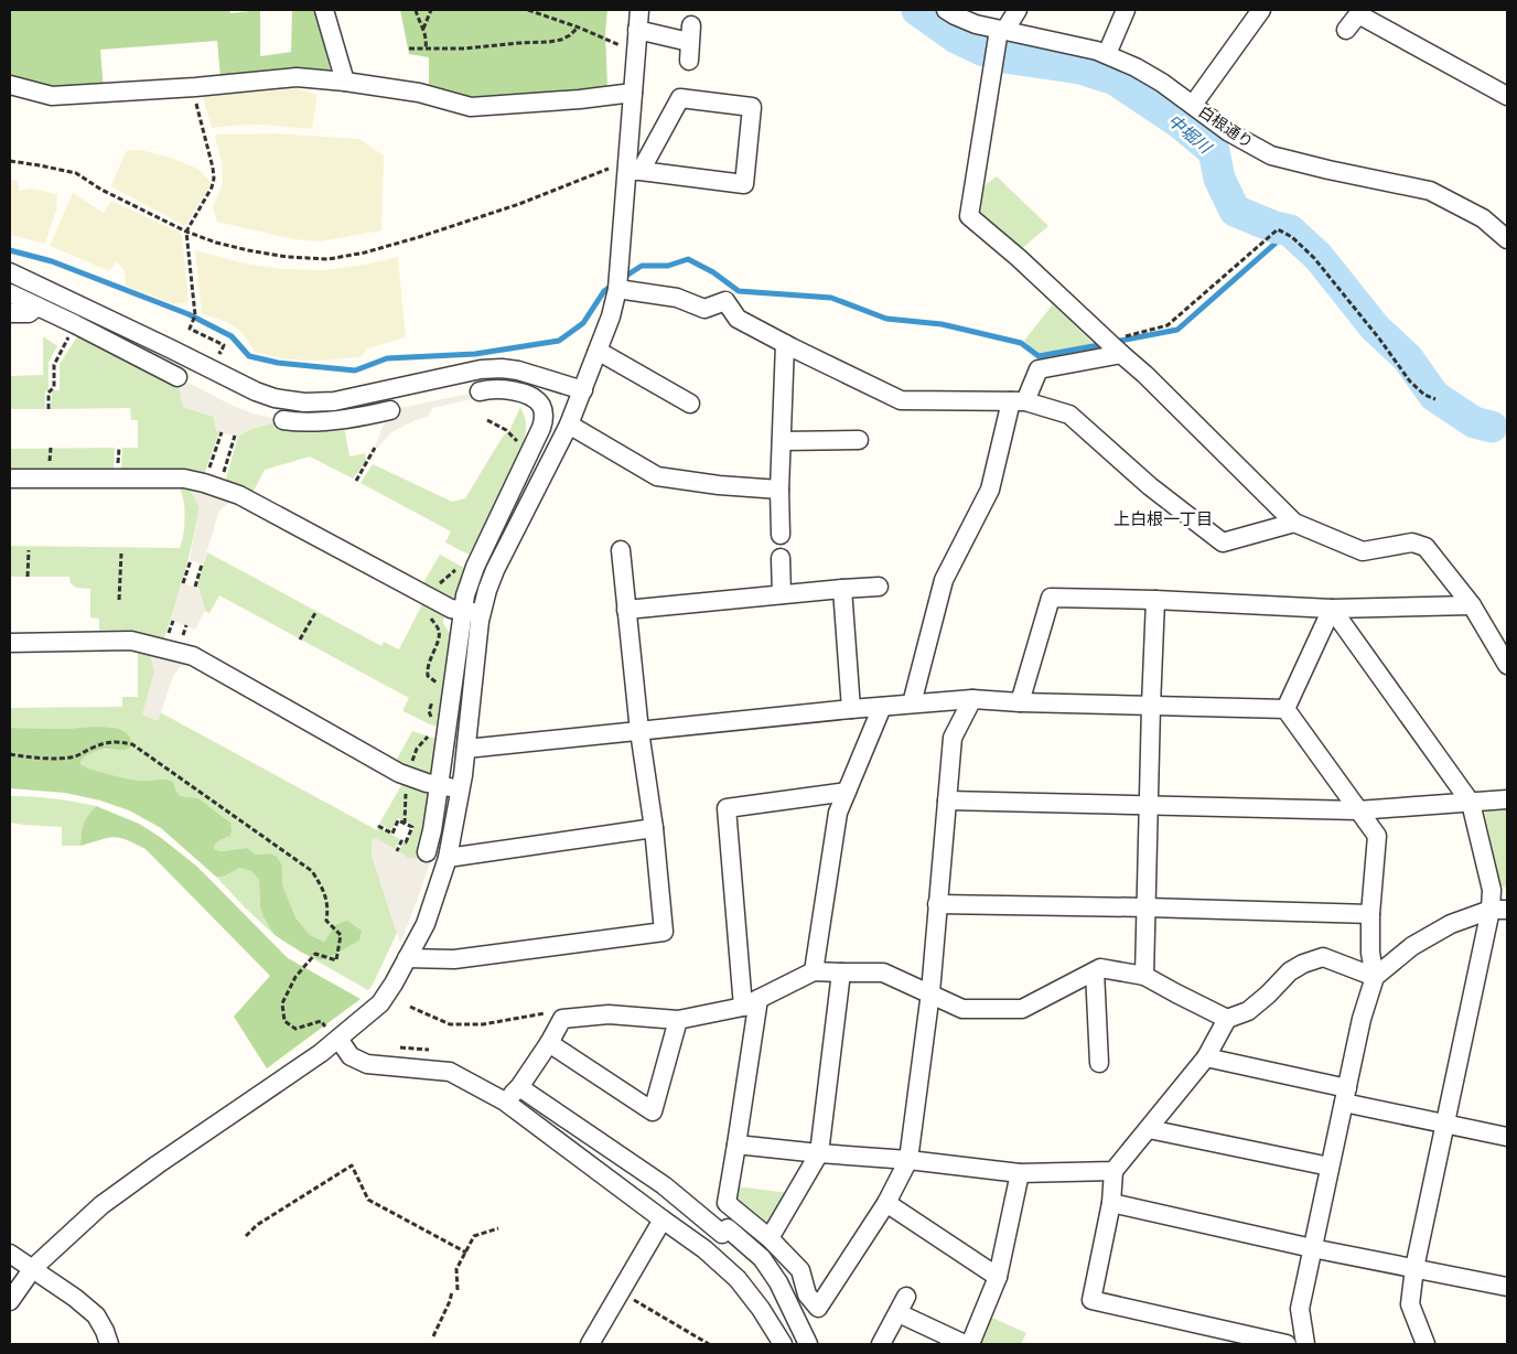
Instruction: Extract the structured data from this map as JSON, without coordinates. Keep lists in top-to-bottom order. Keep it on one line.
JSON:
{"streets":{"street":["白根通り"]},"districts":["上白根一丁目"],"water":["中堀川"]}
